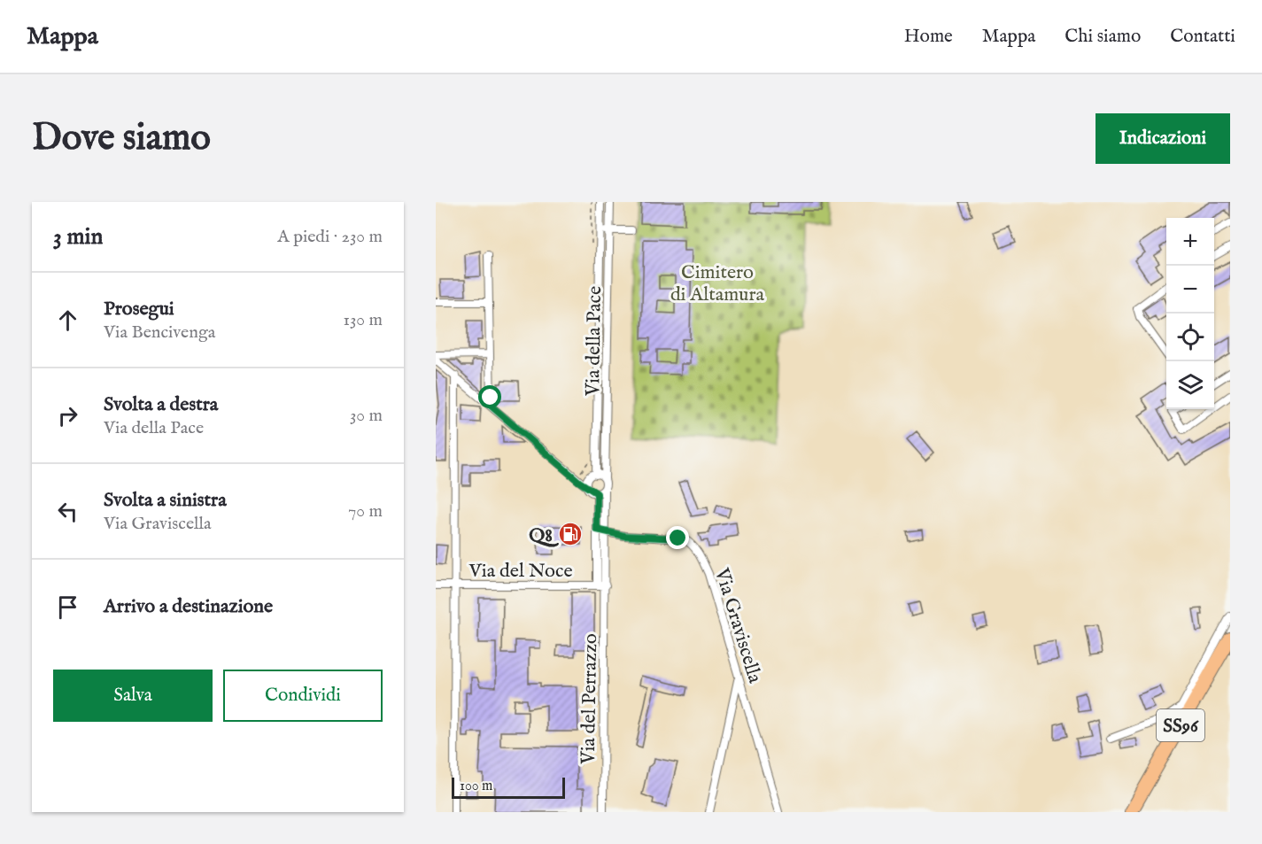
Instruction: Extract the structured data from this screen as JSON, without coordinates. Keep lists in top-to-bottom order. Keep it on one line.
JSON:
{"streets":{"main road":["SS96"],"street":["Via della Pace","Via del Noce","Via Graviscella","Via del Perrazzo"]},"crossings":[["Via del Noce","Via del Perrazzo"]],"parks":["Cimitero di Altamura"],"places":{"fuel station":["Q8"]},"scale_bar":"100 m","page":{"header":"Mappa","nav":["Home","Mappa","Chi siamo","Contatti"],"buttons":["Indicazioni",["Salva","Condividi"]],"title":"Dove siamo","heading":["3 min","A piedi · 230 m"],"map_buttons":["+","−"],"list":[["Prosegui","Via Bencivenga","130 m"],["Svolta a destra","Via della Pace","30 m"],["Svolta a sinistra","Via Graviscella","70 m"],"Arrivo a destinazione"],"scale":"100 m"}}
